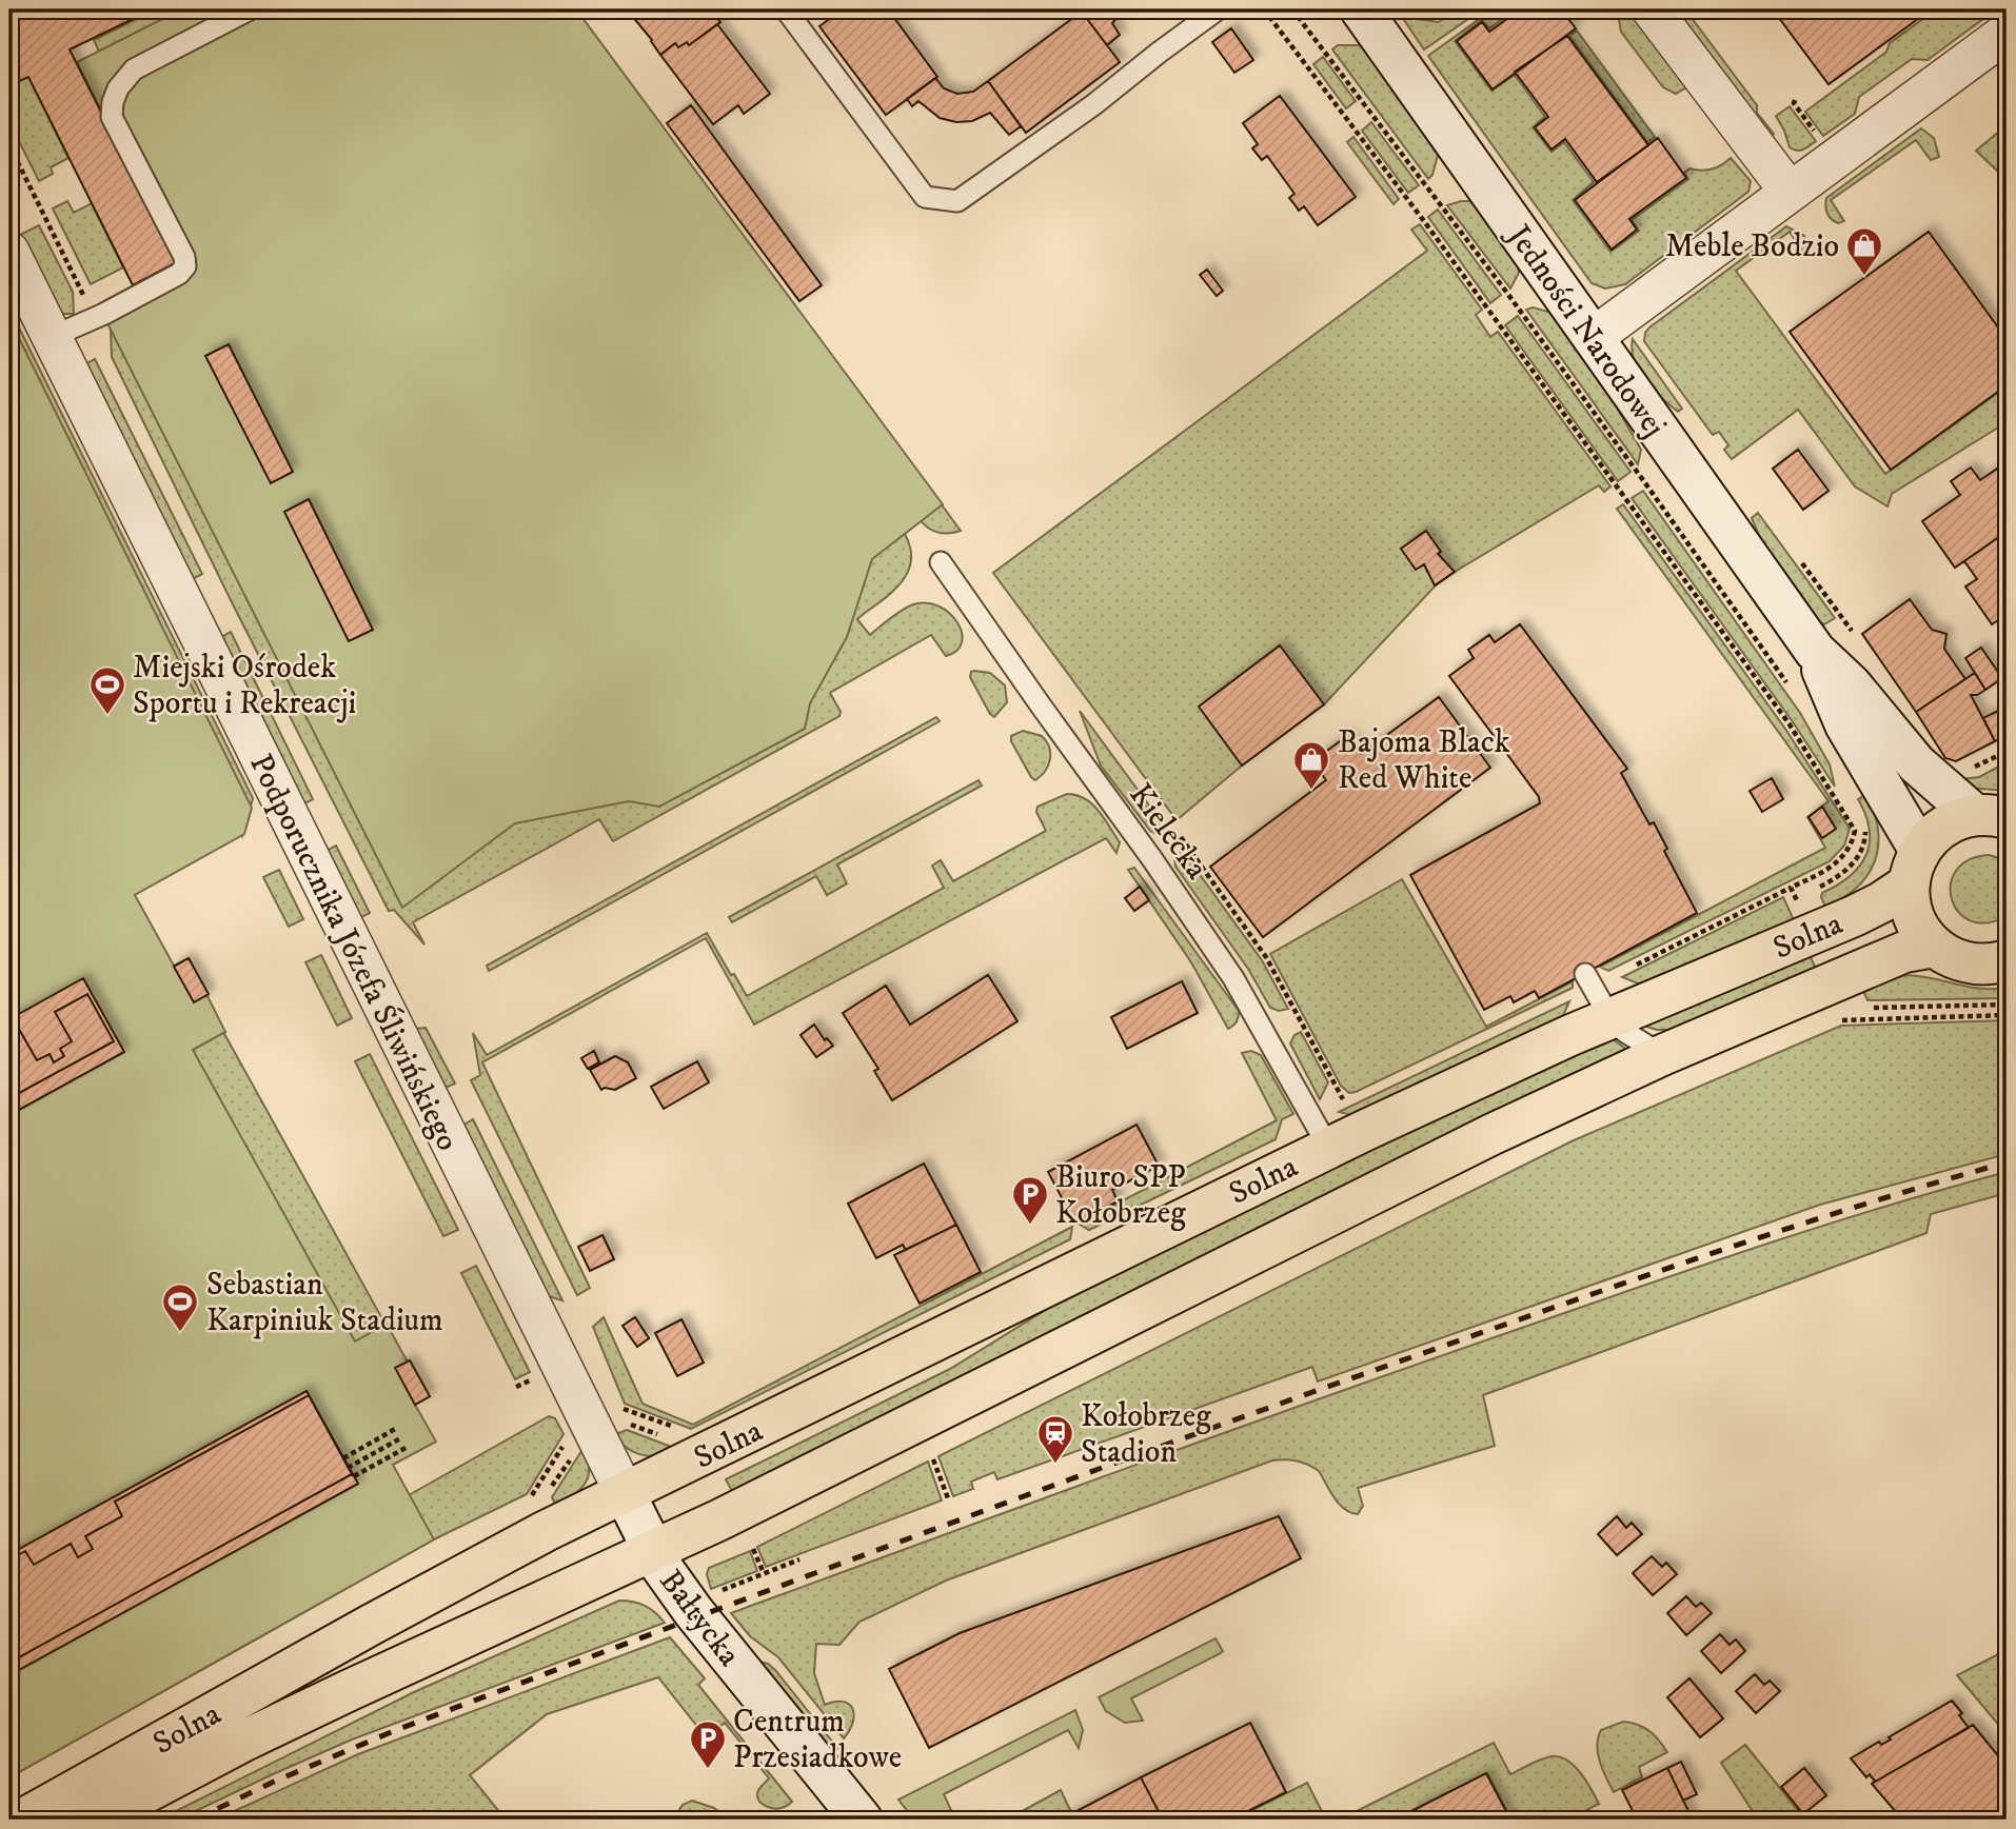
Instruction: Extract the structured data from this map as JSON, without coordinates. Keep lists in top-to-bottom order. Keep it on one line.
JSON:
{"streets":{"main road":["Solna"],"street":["Jedności Narodowej","Podporucznika Józefa Śliwińskiego","Bałtycka"],"lane":["Kielecka"]},"crossings":[["Jedności Narodowej","Solna"],["Kielecka","Solna"],["Solna","Podporucznika Józefa Śliwińskiego"],["Solna","Bałtycka"]],"places":{"shop":["Meble Bodzio","Bajoma Black Red White"],"sports":["Miejski Ośrodek Sportu i Rekreacji","Sebastian Karpiniuk Stadium"],"parking":["Biuro SPP Kołobrzeg","Centrum Przesiadkowe"],"station":["Kołobrzeg Stadion"]}}
